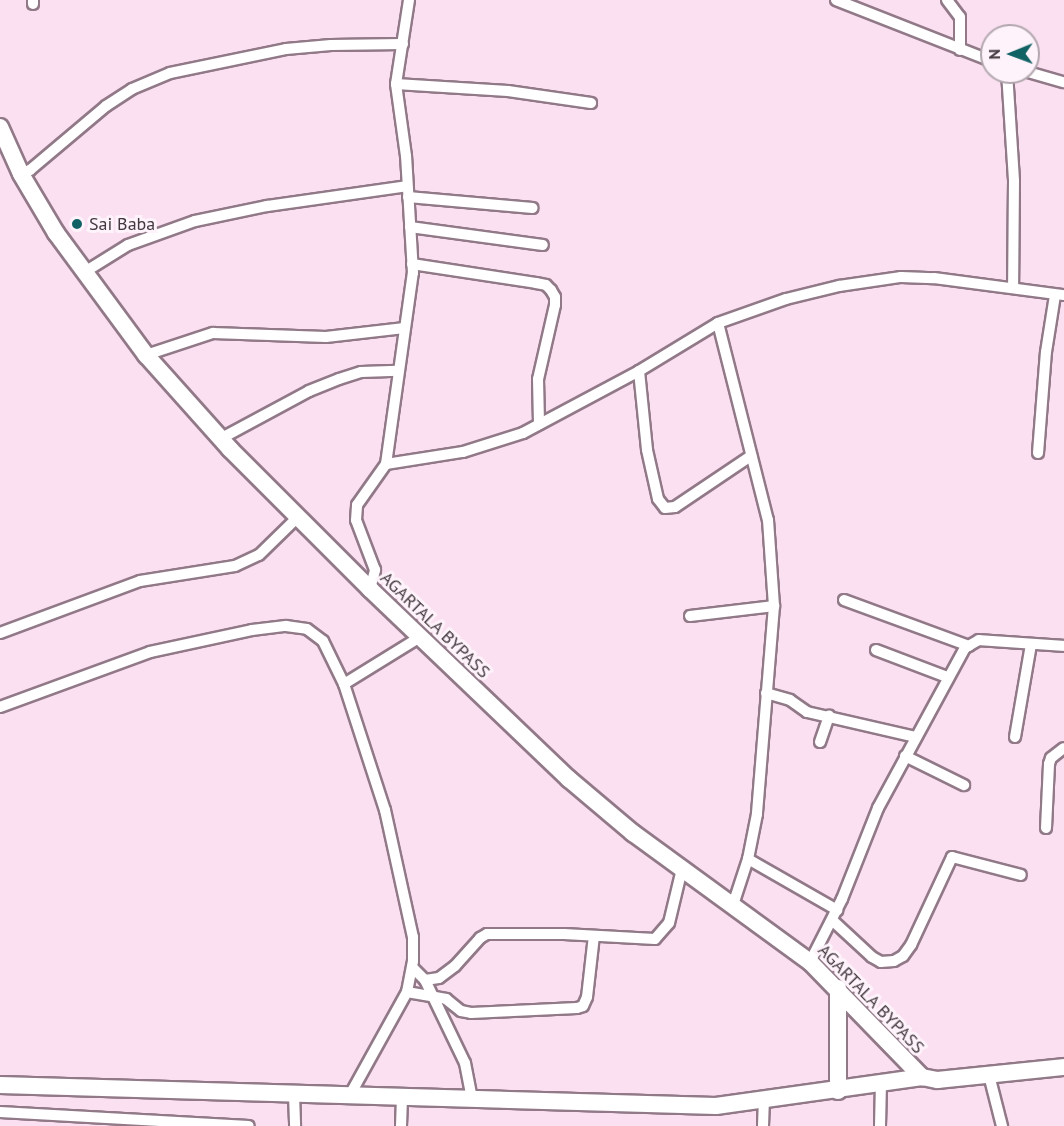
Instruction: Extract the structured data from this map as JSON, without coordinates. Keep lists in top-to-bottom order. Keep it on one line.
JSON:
{"streets":{"main road":["AGARTALA BYPASS"]},"places":["Sai Baba"],"north":"left"}
